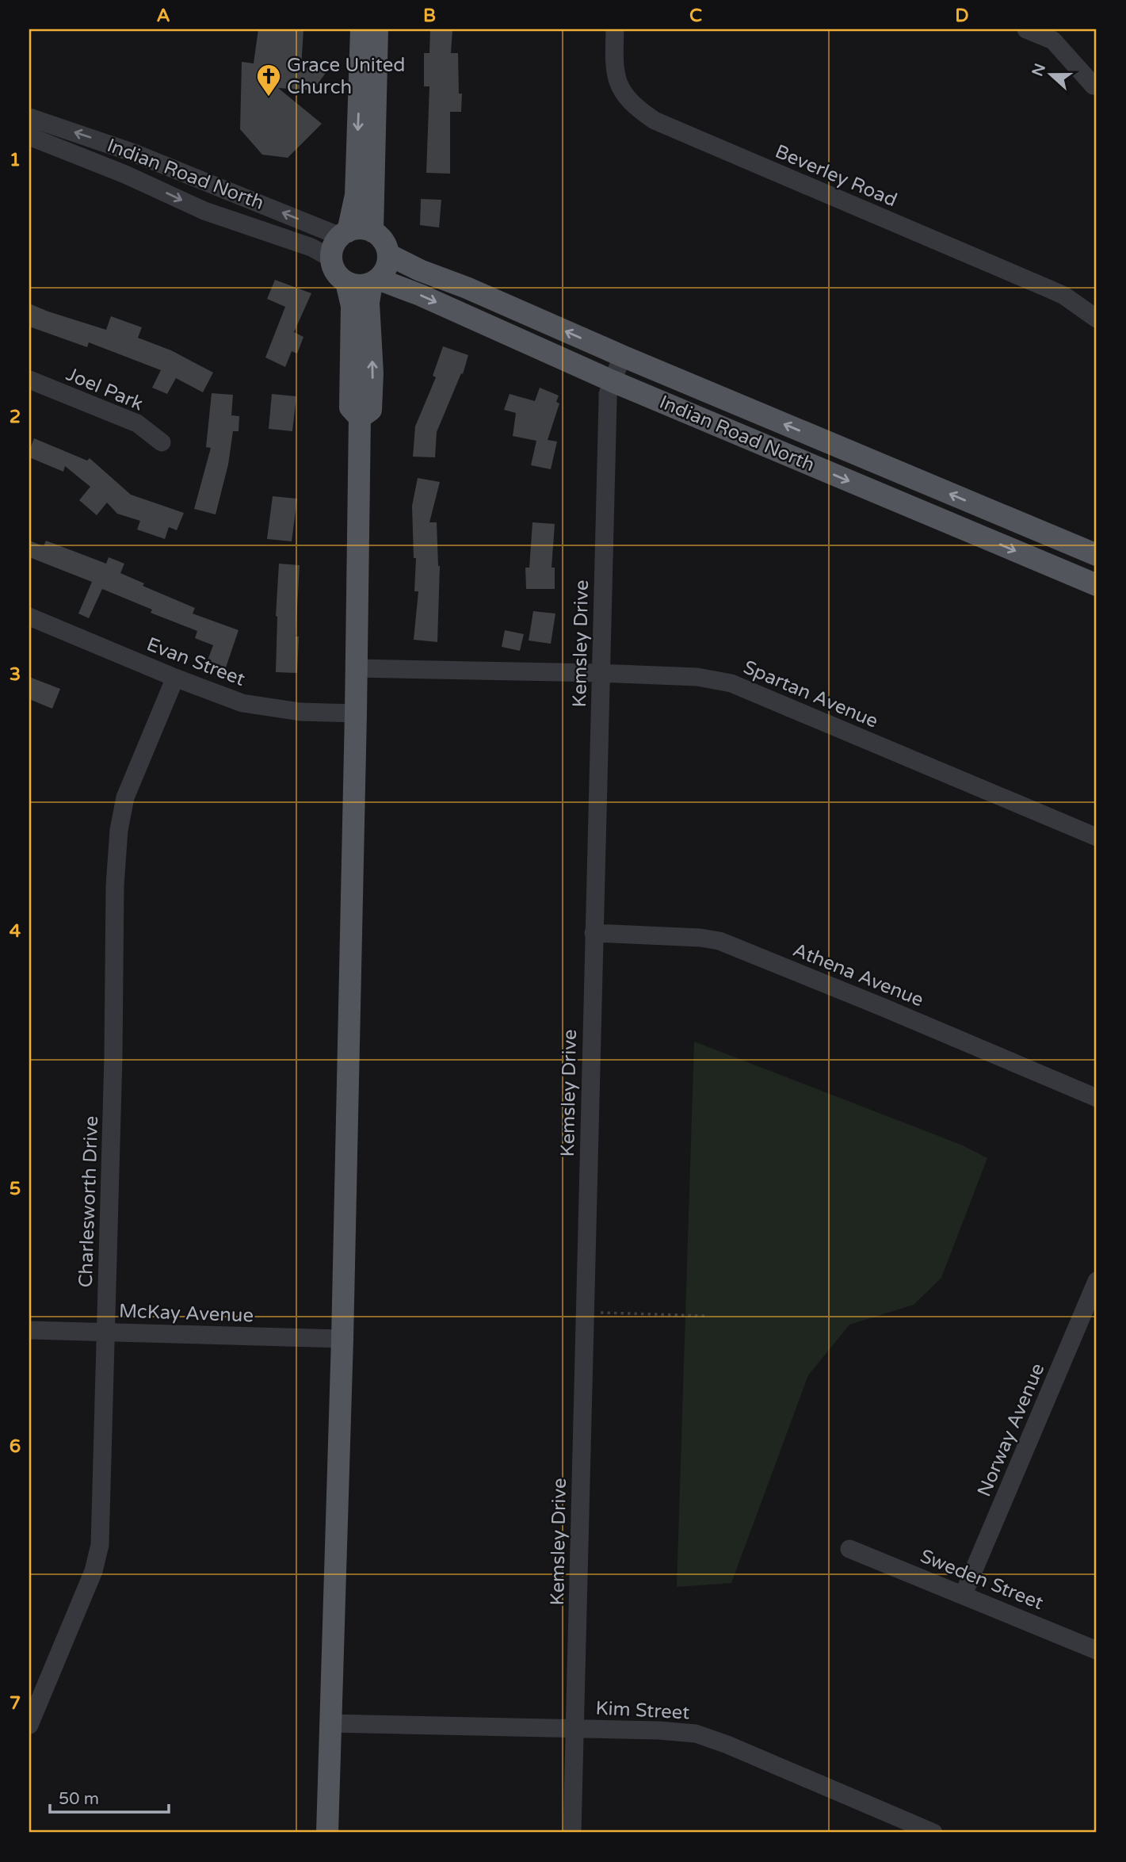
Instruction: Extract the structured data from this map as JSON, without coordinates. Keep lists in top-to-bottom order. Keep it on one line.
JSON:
{"streets":{"main road":["Indian Road North"],"street":["Beverley Road","Joel Park","Kemsley Drive","Evan Street","Spartan Avenue","Athena Avenue","Charlesworth Drive","McKay Avenue","Norway Avenue","Sweden Street","Kim Street"]},"crossings":[["Indian Road North","Kemsley Drive"],["Kemsley Drive","Spartan Avenue"],["Kemsley Drive","Athena Avenue"],["Kemsley Drive","Kim Street"],["Evan Street","Charlesworth Drive"],["Charlesworth Drive","McKay Avenue"],["Norway Avenue","Sweden Street"]],"places":{"church":["Grace United Church"]},"scale_bar":"50 m","north":"left","grid":{"columns":["A","B","C","D"],"rows":["1","2","3","4","5","6","7"]}}
